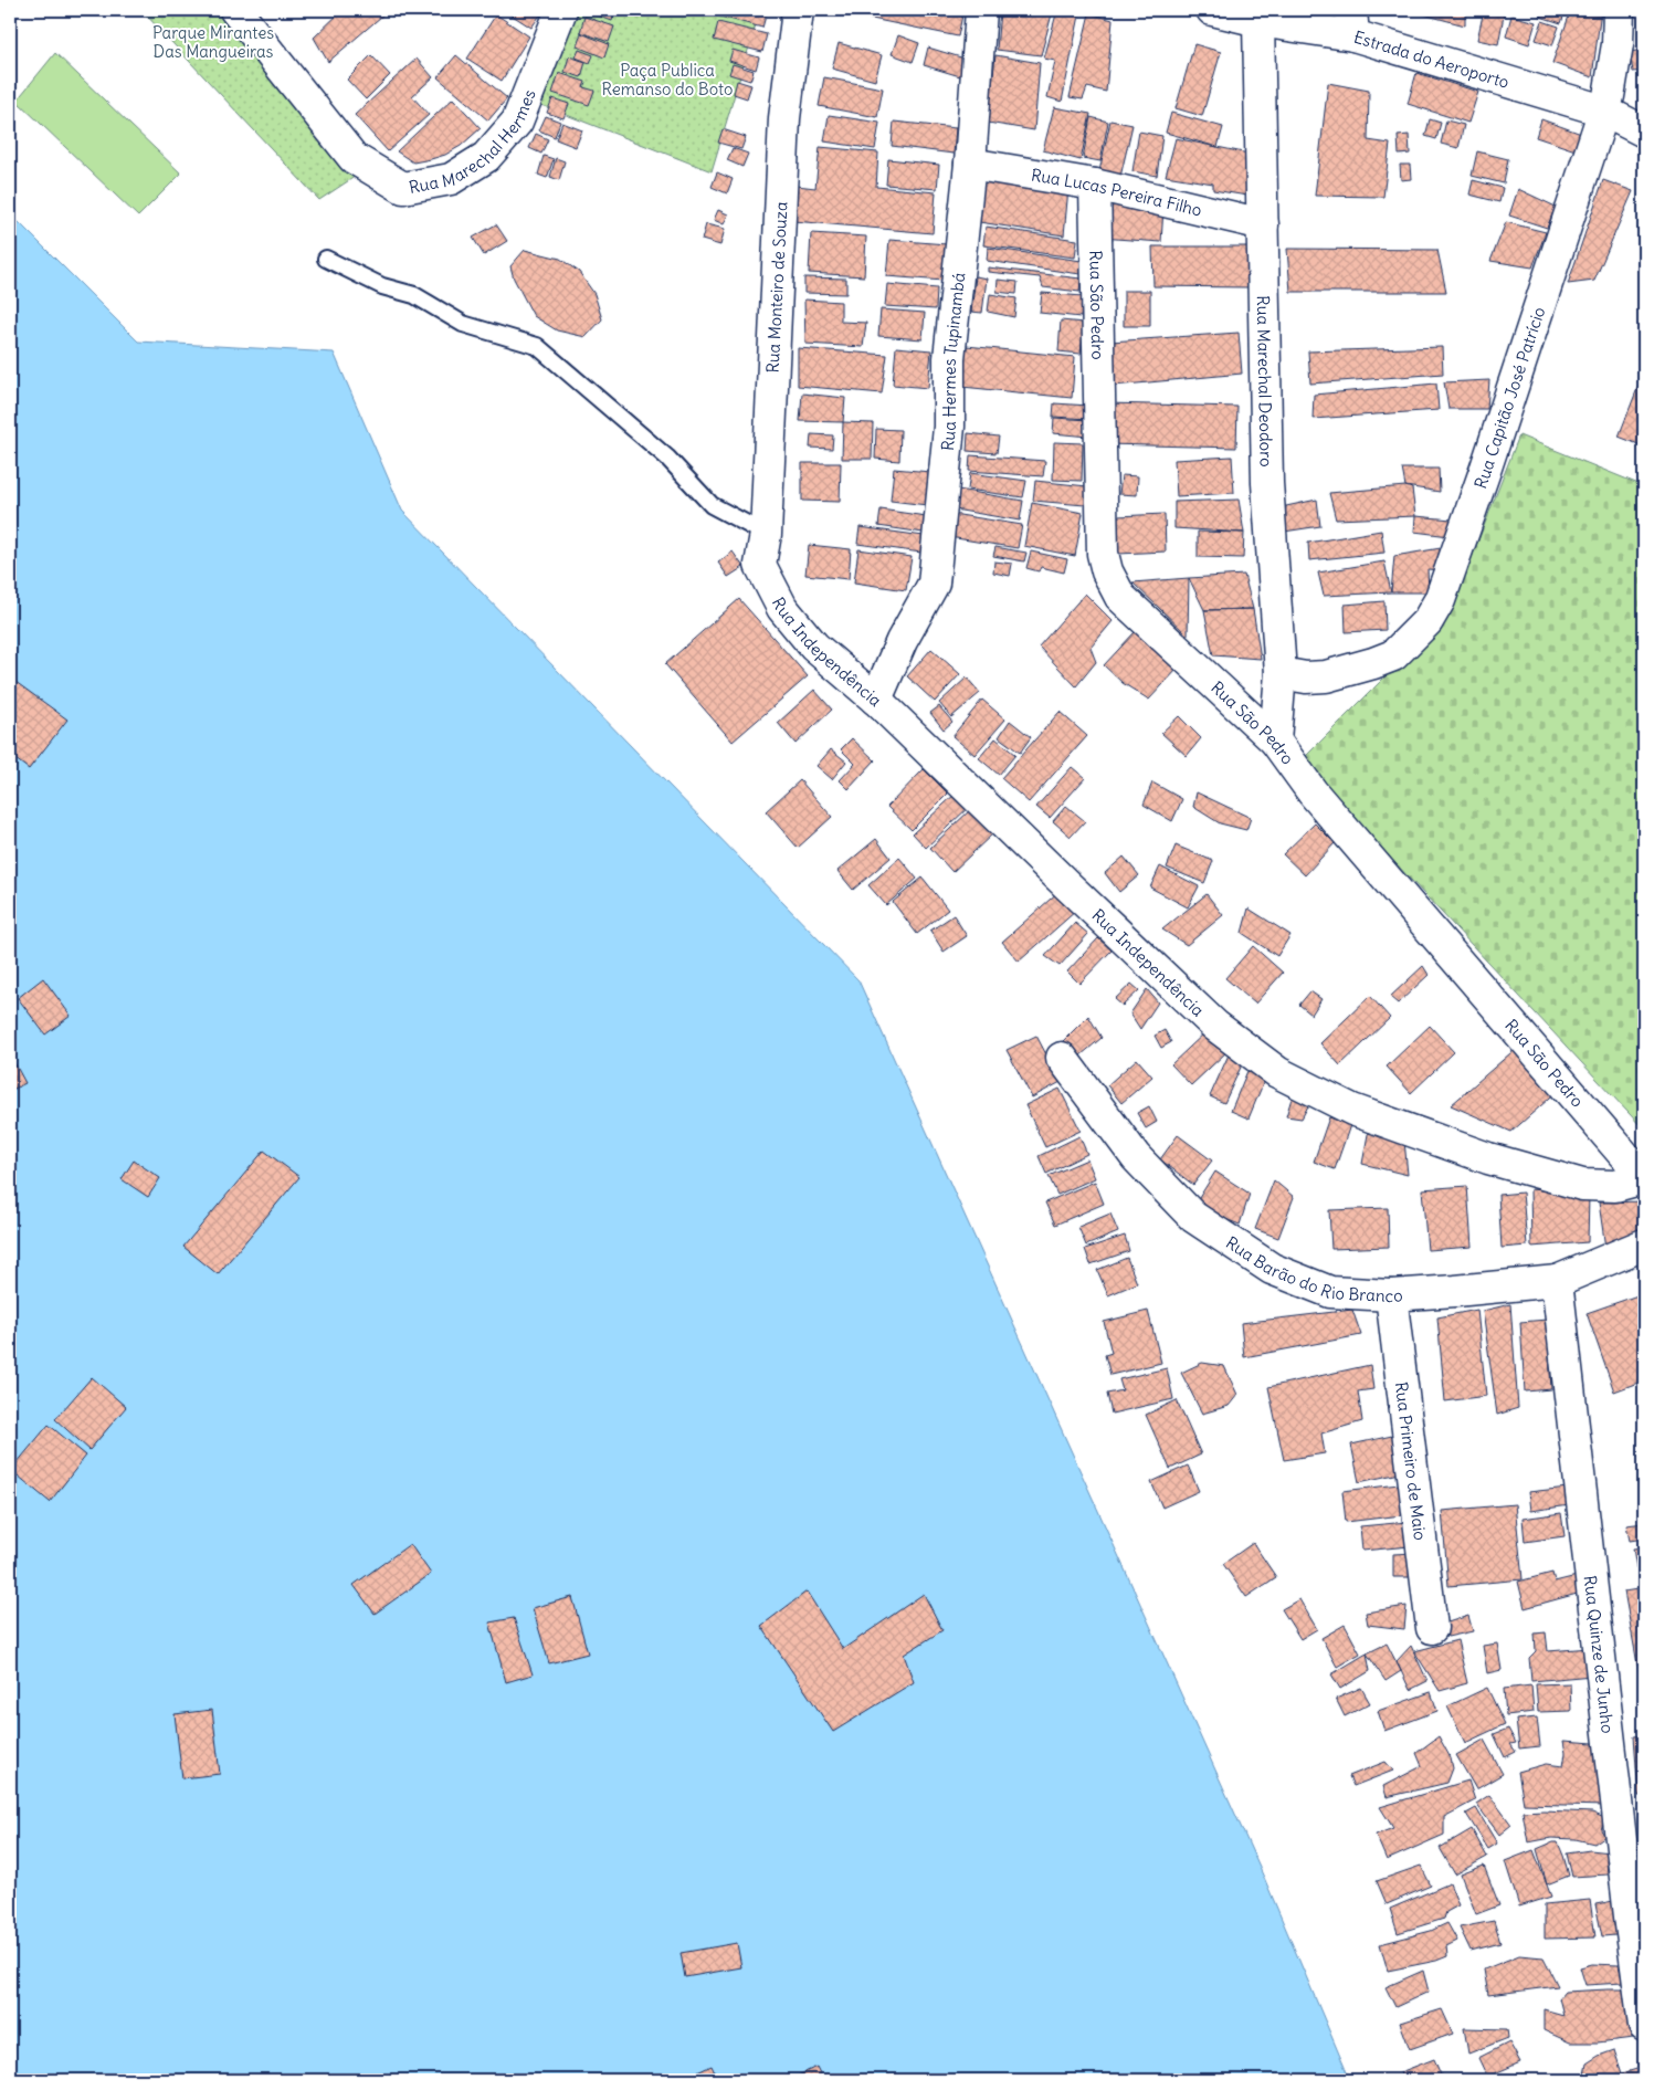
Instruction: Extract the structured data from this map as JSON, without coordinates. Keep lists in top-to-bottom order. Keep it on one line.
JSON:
{"streets":{"street":["Estrada do Aeroporto","Rua Marechal Hermes","Rua Lucas Pereira Filho","Rua Monteiro de Souza","Rua São Pedro","Rua Hermes Tupinambá","Rua Marechal Deodoro","Rua Capitão José Patrício","Rua Independência","Rua Barão do Rio Branco","Rua Primeiro de Maio","Rua Quinze de Junho"]},"crossings":[["Estrada do Aeroporto","Rua Marechal Deodoro"],["Estrada do Aeroporto","Rua Capitão José Patrício"],["Rua Lucas Pereira Filho","Rua São Pedro"],["Rua Lucas Pereira Filho","Rua Hermes Tupinambá"],["Rua Lucas Pereira Filho","Rua Marechal Deodoro"],["Rua Monteiro de Souza","Rua Independência"],["Rua São Pedro","Rua Marechal Deodoro"],["Rua São Pedro","Rua Independência"],["Rua Hermes Tupinambá","Rua Independência"],["Rua Marechal Deodoro","Rua Capitão José Patrício"],["Rua Barão do Rio Branco","Rua Primeiro de Maio"],["Rua Barão do Rio Branco","Rua Quinze de Junho"]],"parks":["Parque Mirantes Das Mangueiras","Paça Publica Remanso do Boto"]}
